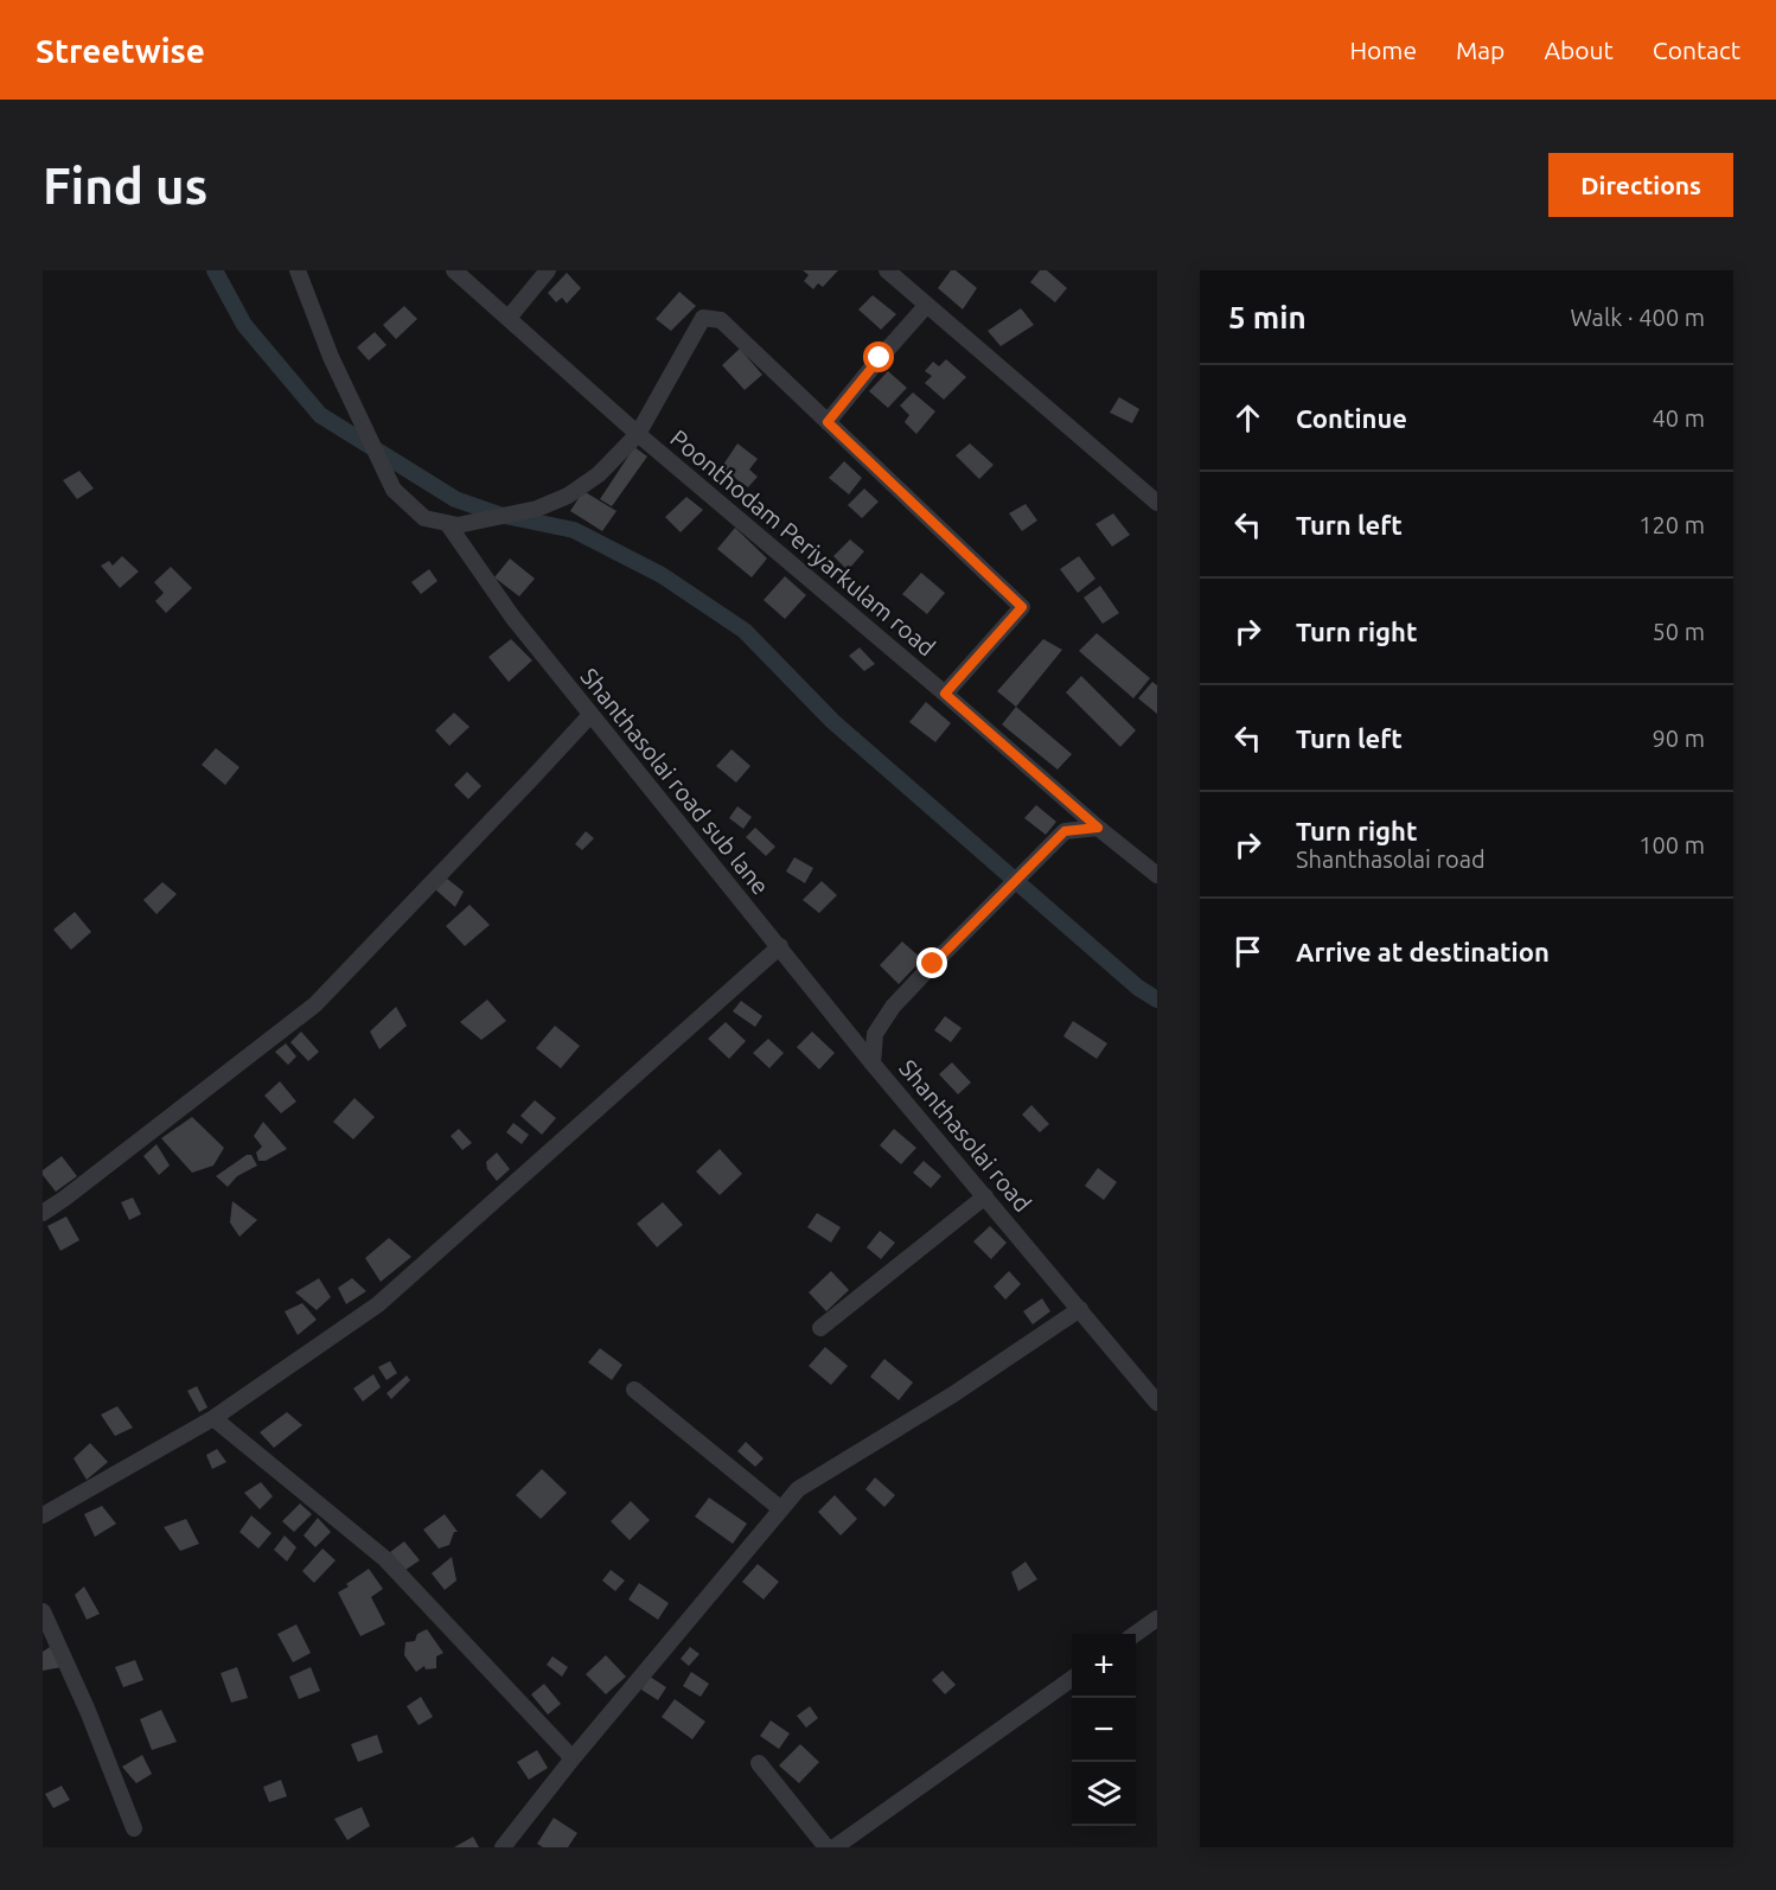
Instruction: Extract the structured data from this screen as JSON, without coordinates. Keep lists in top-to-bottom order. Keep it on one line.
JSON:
{"streets":{"street":["Poonthodam Periyarkulam road","Shanthasolai road sub lane","Shanthasolai road"]},"crossings":[["Poonthodam Periyarkulam road","Shanthasolai road"],["Shanthasolai road sub lane","Shanthasolai road"]],"page":{"header":"Streetwise","nav":["Home","Map","About","Contact"],"buttons":"Directions","title":"Find us","heading":["5 min","Walk · 400 m"],"list":[["Continue","40 m"],["Turn left","120 m"],["Turn right","50 m"],["Turn left","90 m"],["Turn right","Shanthasolai road","100 m"],"Arrive at destination"],"map_buttons":["+","−"]}}
